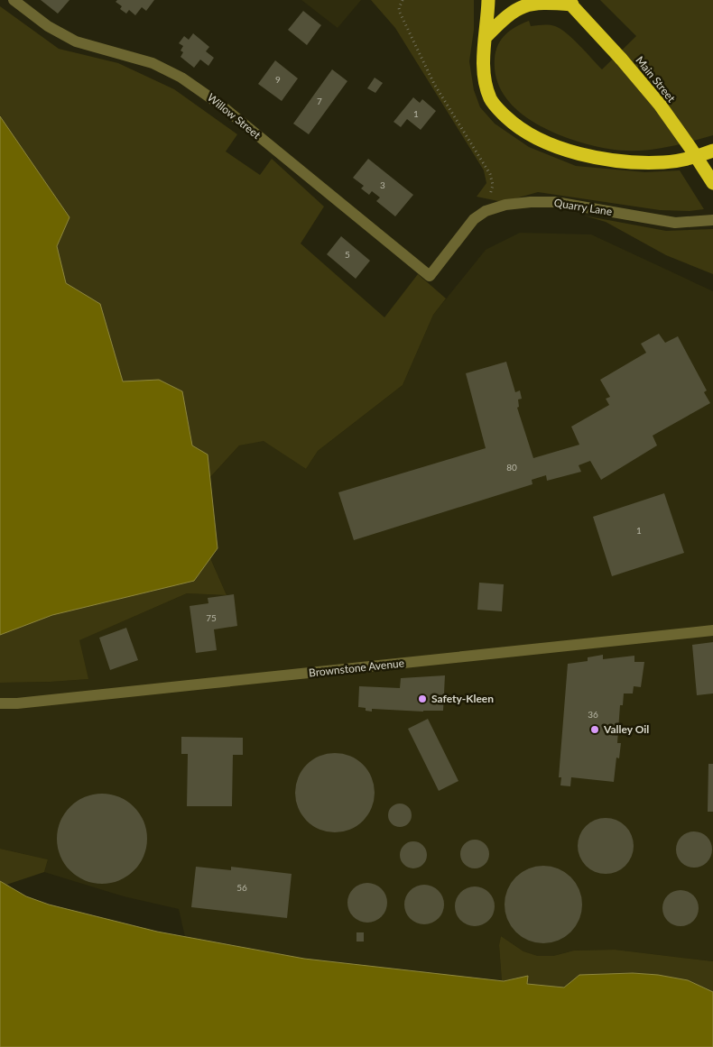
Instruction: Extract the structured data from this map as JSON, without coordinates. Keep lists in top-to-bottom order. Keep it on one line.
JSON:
{"streets":{"highway":["Main Street"],"street":["Willow Street","Quarry Lane","Brownstone Avenue"]},"crossings":[["Willow Street","Quarry Lane"]],"places":["Safety-Kleen","Valley Oil"],"house_numbers":["9","7","1","3","5","80","1","75","36","56"]}
